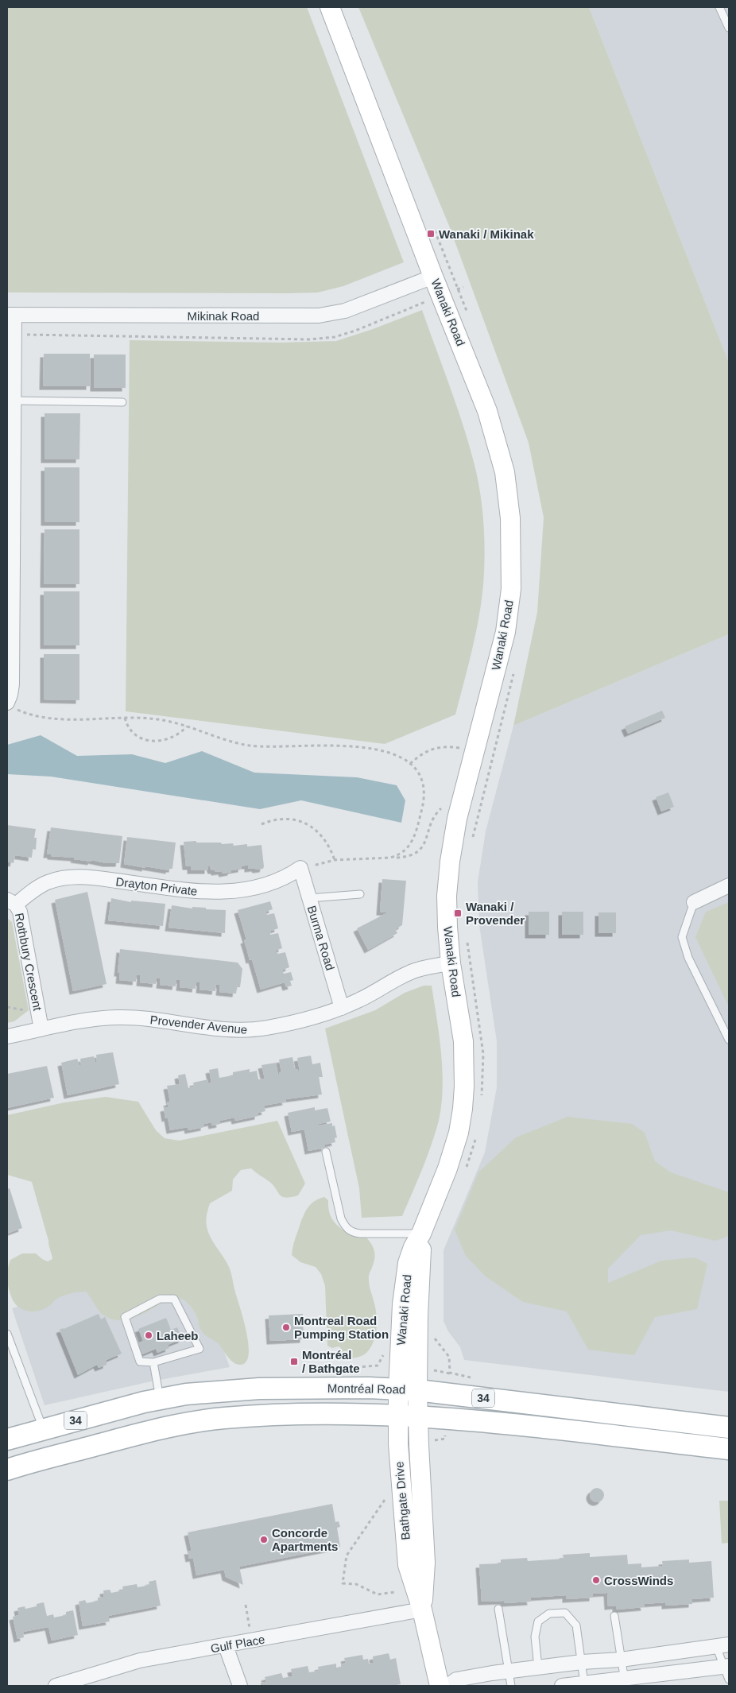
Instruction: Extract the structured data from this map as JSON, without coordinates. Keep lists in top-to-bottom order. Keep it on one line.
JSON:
{"streets":{"main road":["Montréal Road","34"],"street":["Wanaki Road","Mikinak Road","Drayton Private","Burma Road","Rothbury Crescent","Provender Avenue","Bathgate Drive","Gulf Place"]},"crossings":[["Wanaki Road","Mikinak Road"],["Wanaki Road","Provender Avenue"],["Wanaki Road","Montréal Road"],["Wanaki Road","Bathgate Drive"],["Drayton Private","Burma Road"],["Drayton Private","Rothbury Crescent"],["Burma Road","Provender Avenue"],["Rothbury Crescent","Provender Avenue"],["Montréal Road","Bathgate Drive"],["34","Bathgate Drive"],["Bathgate Drive","Gulf Place"]],"places":{"transit":["Wanaki / Mikinak","Wanaki / Provender","Montréal / Bathgate"],"other":["Montreal Road Pumping Station","Laheeb","Concorde Apartments","CrossWinds"]}}
